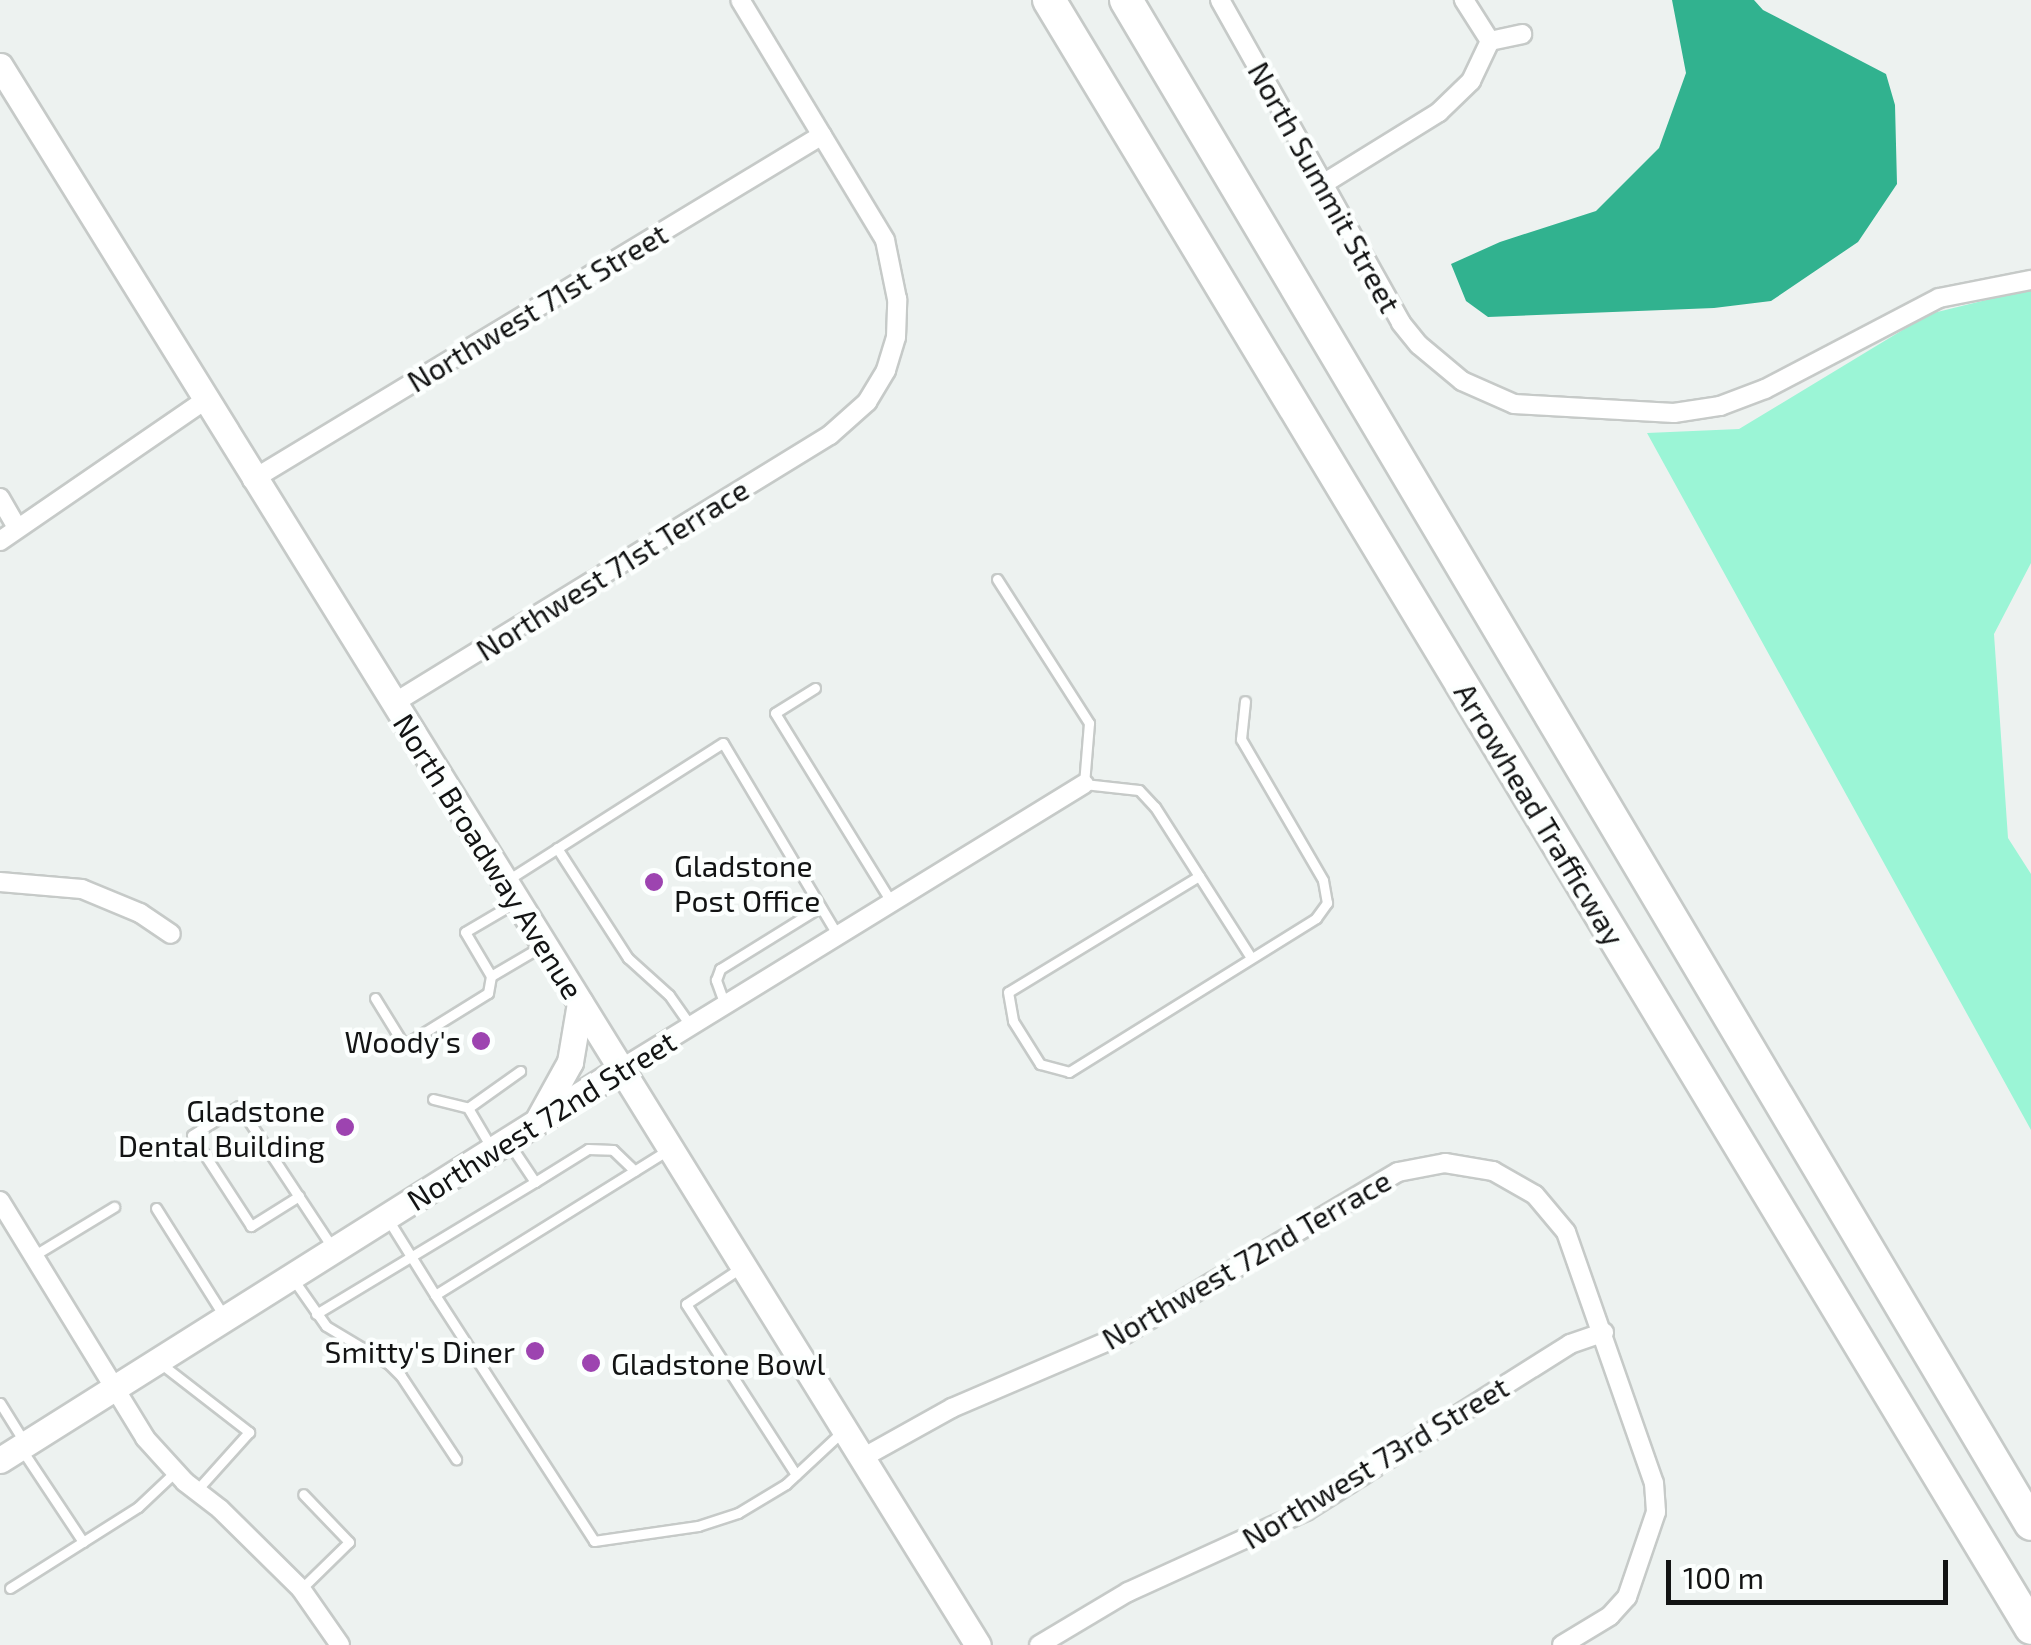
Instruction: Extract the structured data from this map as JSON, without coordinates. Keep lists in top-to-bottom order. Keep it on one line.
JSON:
{"streets":{"highway":["Arrowhead Trafficway"],"main road":["North Broadway Avenue","Northwest 72nd Street"],"street":["North Summit Street","Northwest 71st Street","Northwest 71st Terrace","Northwest 72nd Terrace","Northwest 73rd Street"]},"crossings":[["Northwest 71st Street","Northwest 71st Terrace"],["Northwest 71st Street","North Broadway Avenue"],["Northwest 71st Terrace","North Broadway Avenue"],["North Broadway Avenue","Northwest 72nd Street"],["North Broadway Avenue","Northwest 72nd Terrace"],["Northwest 72nd Terrace","Northwest 73rd Street"]],"places":["Gladstone Post Office","Woody's","Gladstone Dental Building","Smitty's Diner","Gladstone Bowl"],"scale_bar":"100 m"}
